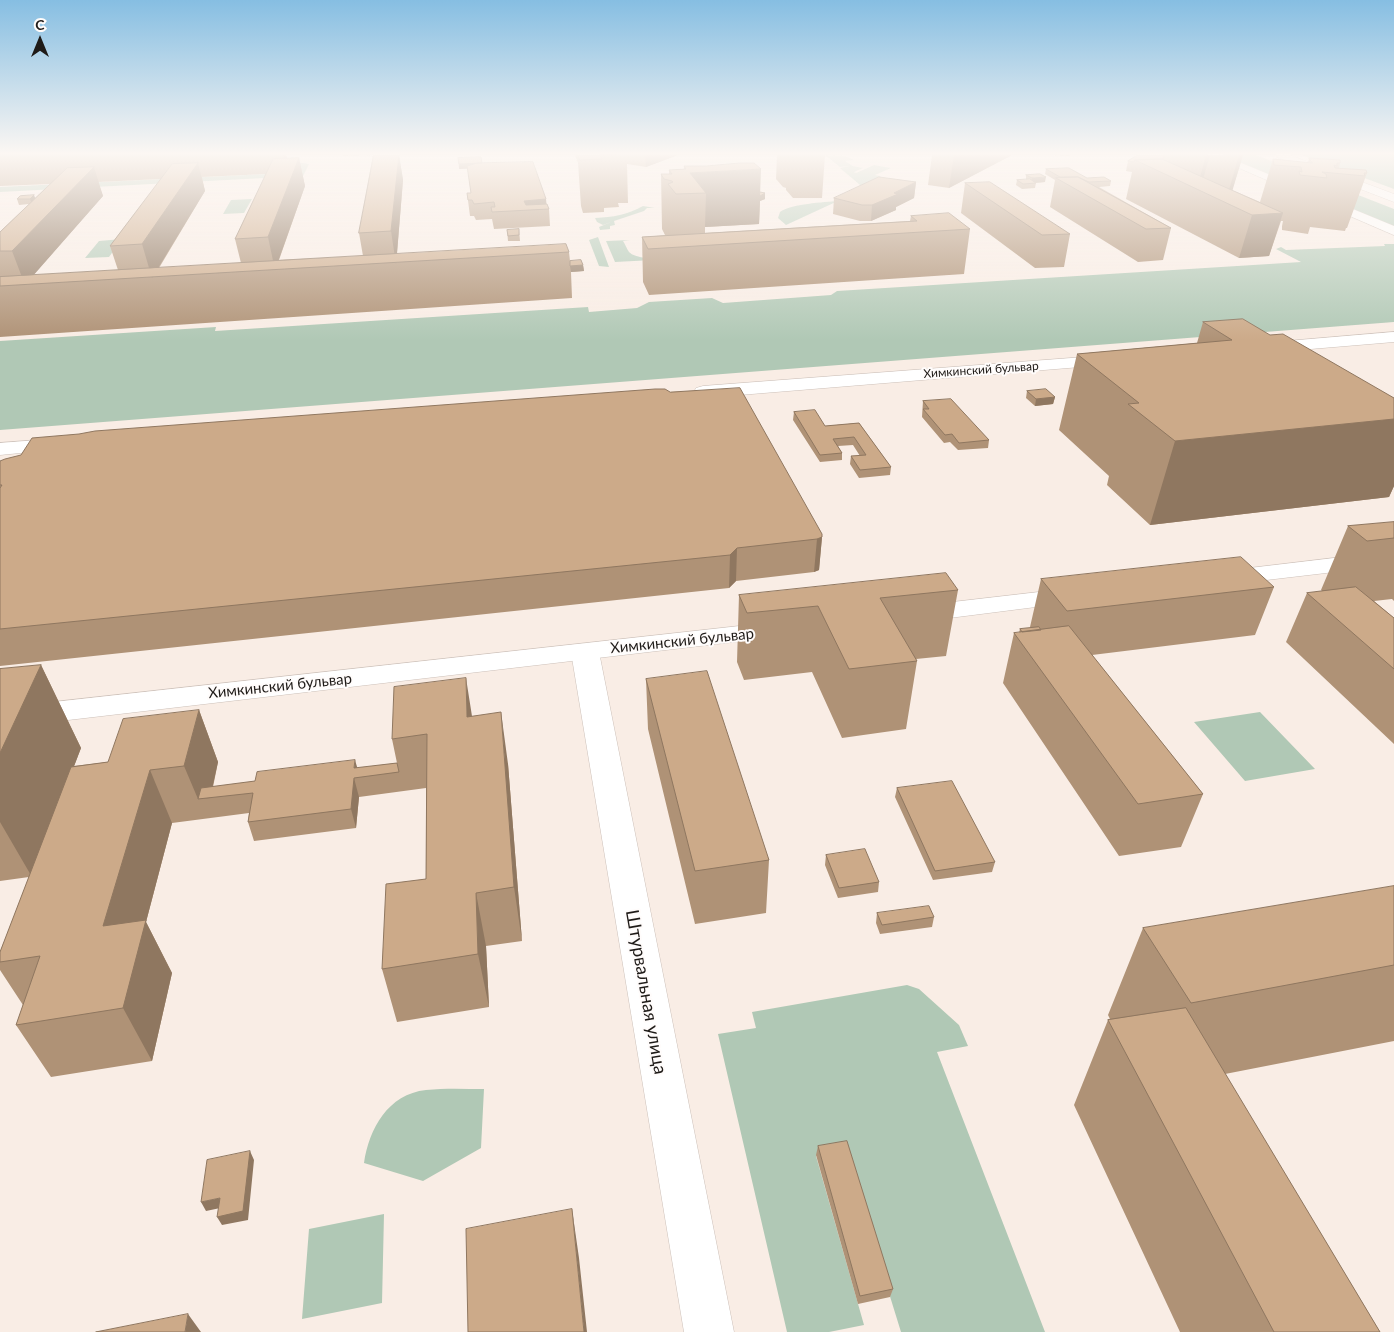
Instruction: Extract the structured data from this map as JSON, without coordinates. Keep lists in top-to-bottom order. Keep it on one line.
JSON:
{"streets":{"main road":["Химкинский бульвар","Штурвальная улица"]},"crossings":[["Химкинский бульвар","Штурвальная улица"]],"north":"top"}
